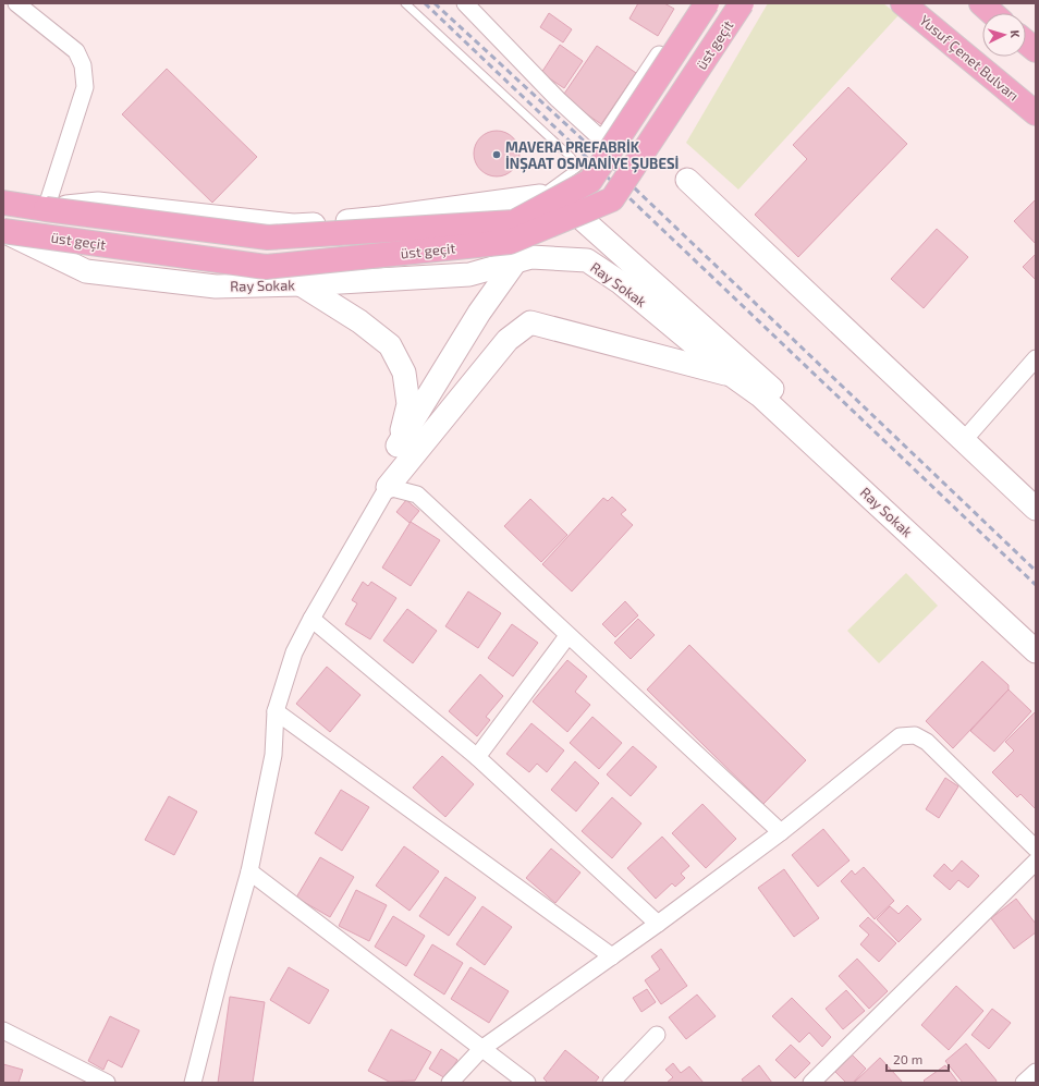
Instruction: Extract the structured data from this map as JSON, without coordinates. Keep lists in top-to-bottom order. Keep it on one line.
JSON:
{"streets":{"highway":["üst geçit","Yusuf Çenet Bulvarı"],"street":["Ray Sokak"]},"crossings":[["üst geçit","Ray Sokak"]],"places":["MAVERA PREFABRİK İNŞAAT OSMANİYE ŞUBESİ"],"scale_bar":"20 m","north":"right"}
